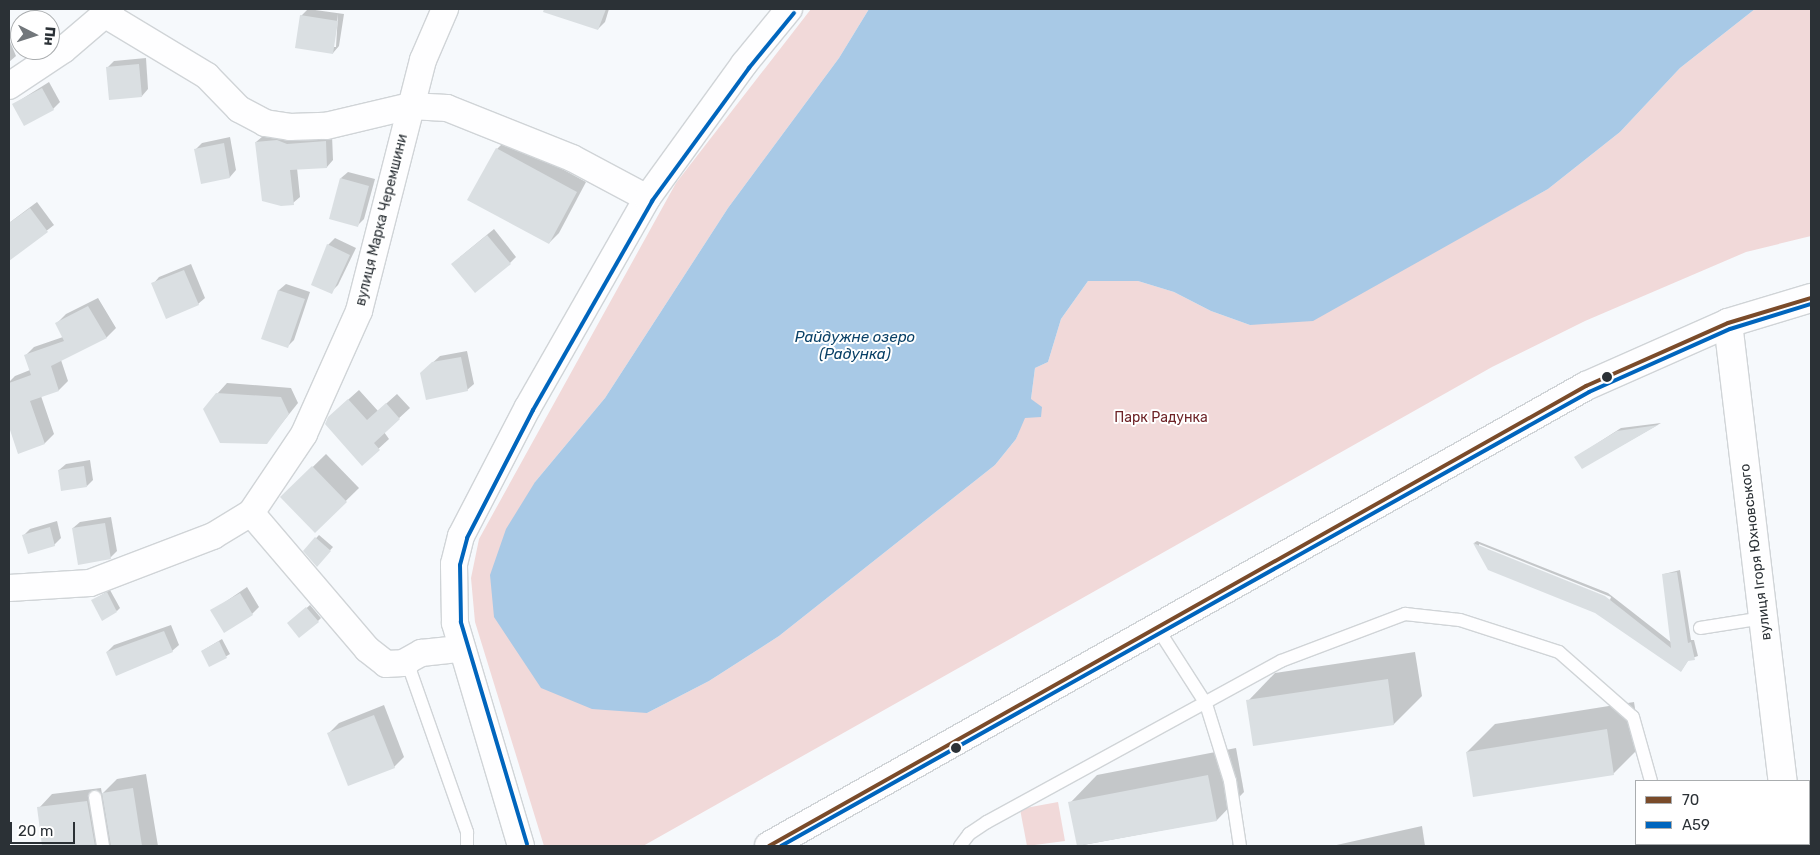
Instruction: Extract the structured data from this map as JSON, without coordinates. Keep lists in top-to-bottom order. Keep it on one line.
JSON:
{"streets":{"street":["вулиця Марка Черемшини","вулиця Ігоря Юхновського"]},"water":["Райдужне озеро (Радунка)"],"parks":["Парк Радунка"],"lines":["transit line А59","transit line 70"],"legend":["70","А59"],"scale_bar":"20 m","north":"right"}
